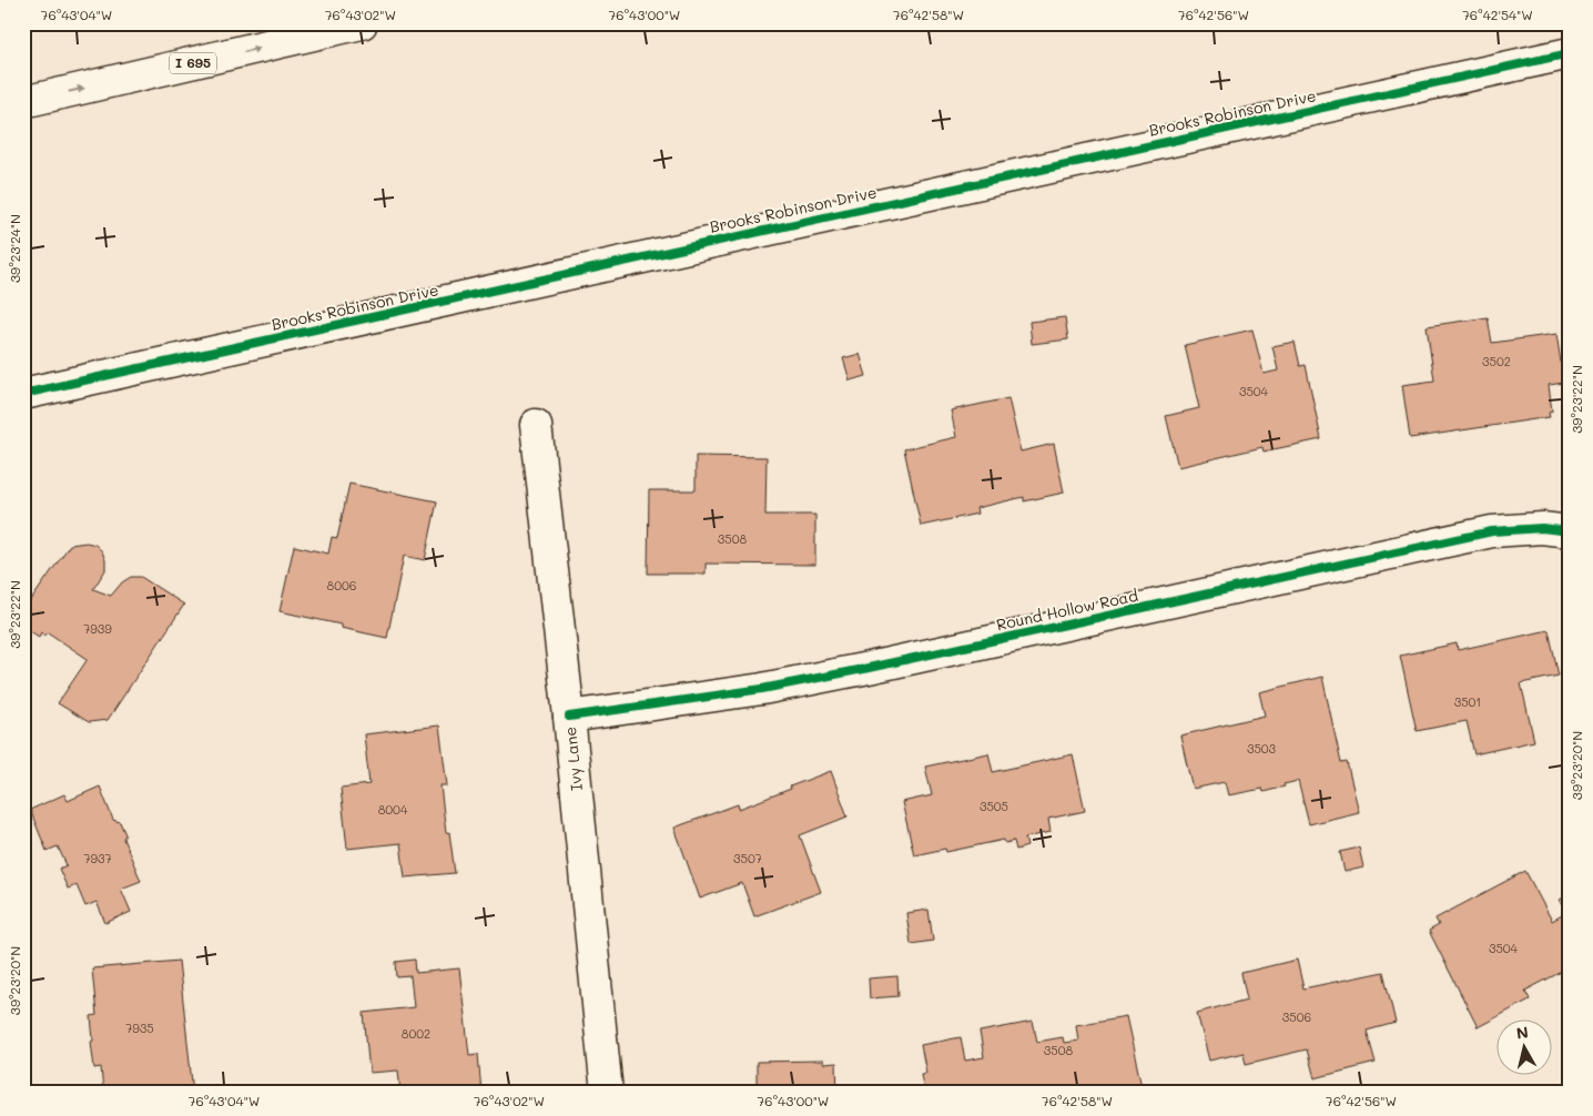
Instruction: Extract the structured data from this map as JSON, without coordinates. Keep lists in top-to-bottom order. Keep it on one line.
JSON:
{"streets":{"main road":["I 695","Brooks Robinson Drive","Round Hollow Road","Ivy Lane"]},"crossings":[["Round Hollow Road","Ivy Lane"]],"house_numbers":["3502","3504","3508","8006","7939","3501","3503","3505","8004","7937","3507","3504","3506","7935","8002","3508"],"north":"top","coordinates":["76°43'04\"W","76°43'02\"W","76°43'00\"W","76°42'58\"W","76°42'56\"W","76°42'54\"W","39°23'24\"N","39°23'22\"N","39°23'20\"N"]}
